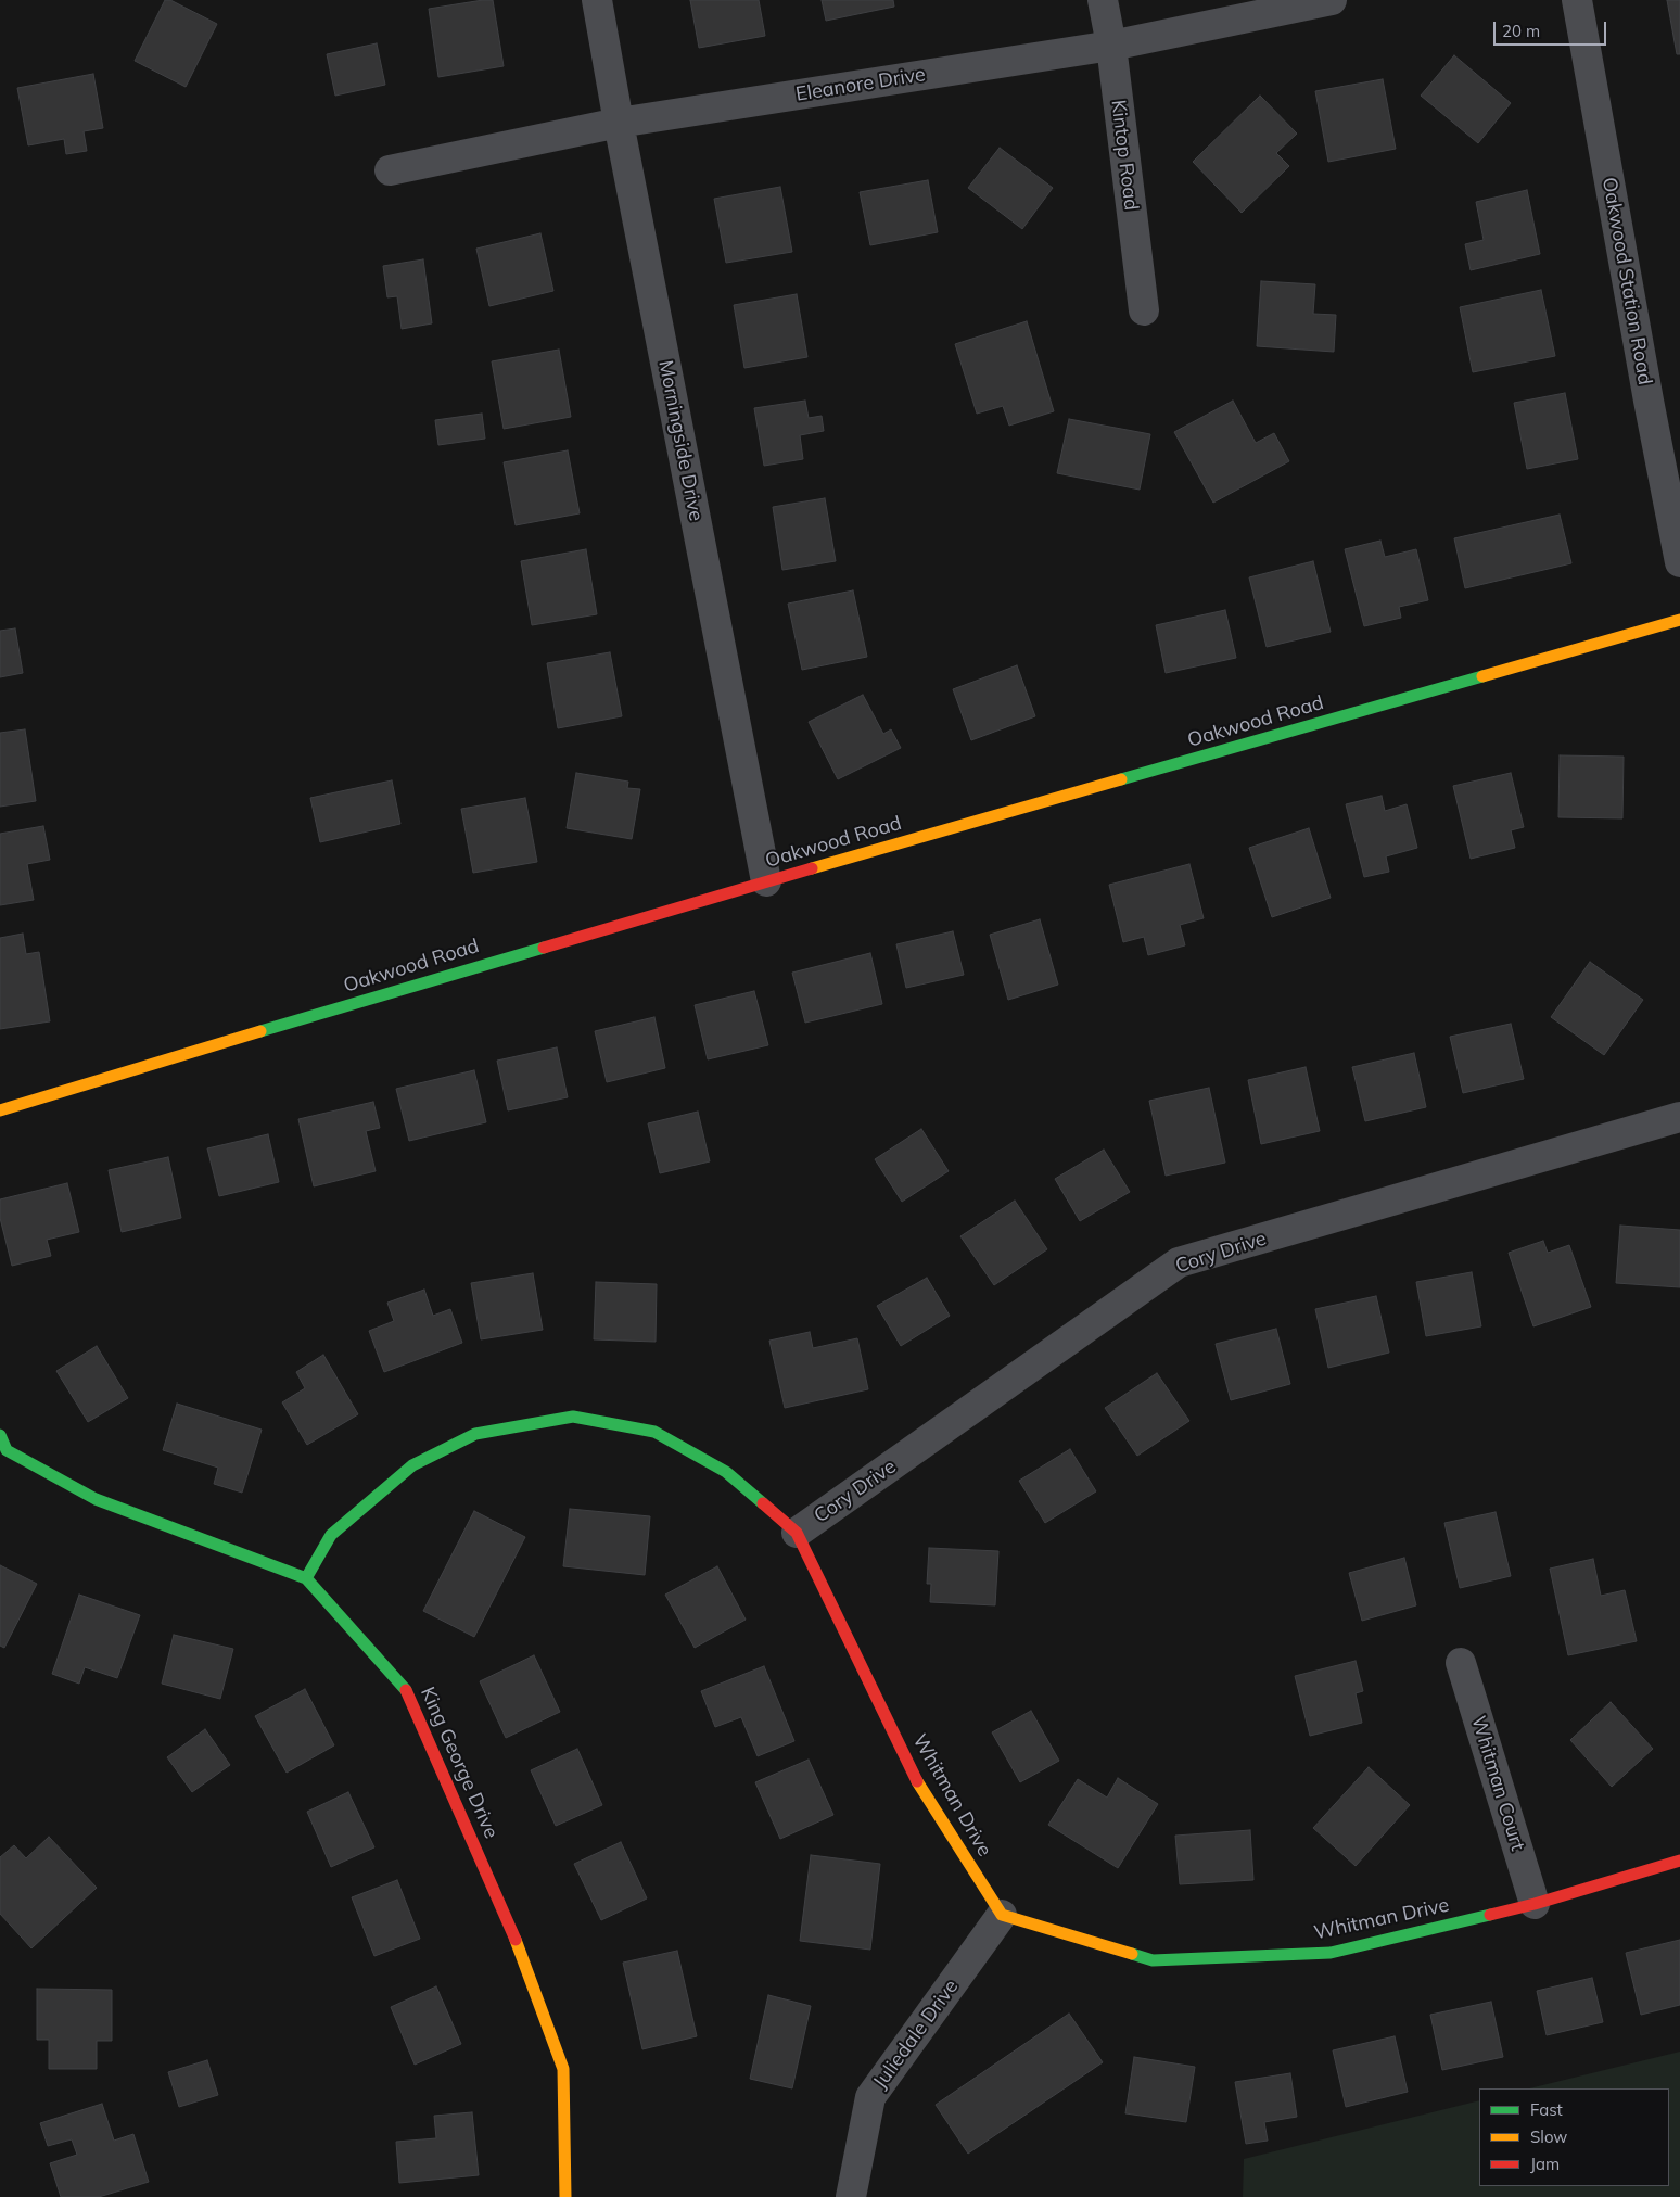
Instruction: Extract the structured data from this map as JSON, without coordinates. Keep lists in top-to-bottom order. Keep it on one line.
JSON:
{"streets":{"street":["Eleanore Drive","Kintop Road","Oakwood Station Road","Morningside Drive","Oakwood Road","Cory Drive","King George Drive","Whitman Court","Whitman Drive","Juliedale Drive"]},"crossings":[["Eleanore Drive","Kintop Road"],["Eleanore Drive","Morningside Drive"],["Morningside Drive","Oakwood Road"],["Cory Drive","Whitman Drive"],["King George Drive","Whitman Drive"],["Whitman Court","Whitman Drive"],["Whitman Drive","Juliedale Drive"]],"legend":["Fast","Slow","Jam"],"scale_bar":"20 m"}
